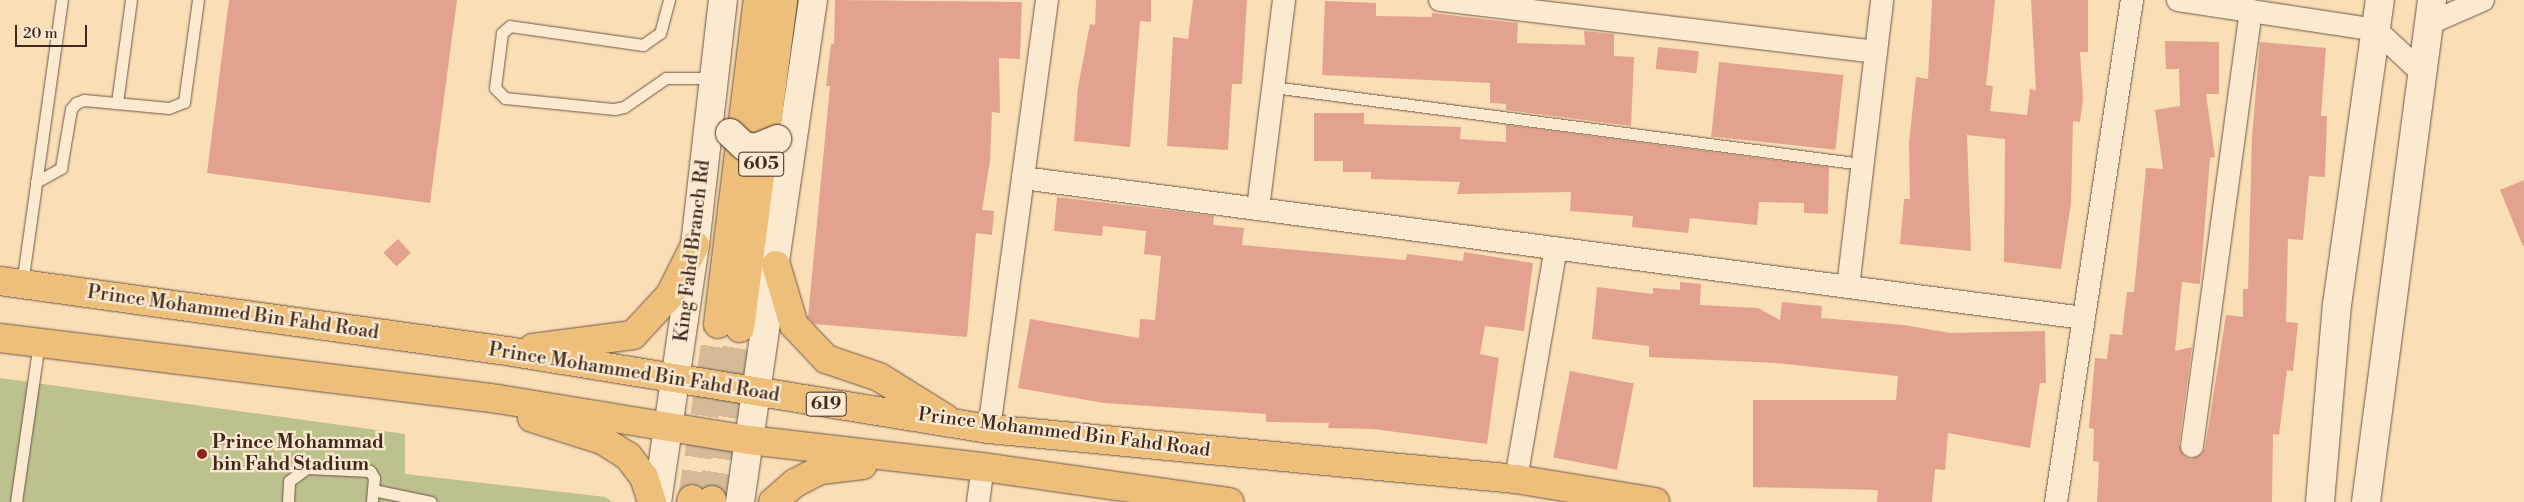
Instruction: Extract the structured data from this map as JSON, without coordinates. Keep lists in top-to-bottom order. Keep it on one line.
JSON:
{"streets":{"highway":["605","Prince Mohammed Bin Fahd Road","619"],"main road":["King Fahd Branch Rd"]},"crossings":[["King Fahd Branch Rd","Prince Mohammed Bin Fahd Road"],["King Fahd Branch Rd","619"]],"places":["Prince Mohammad bin Fahd Stadium"],"scale_bar":"20 m"}
